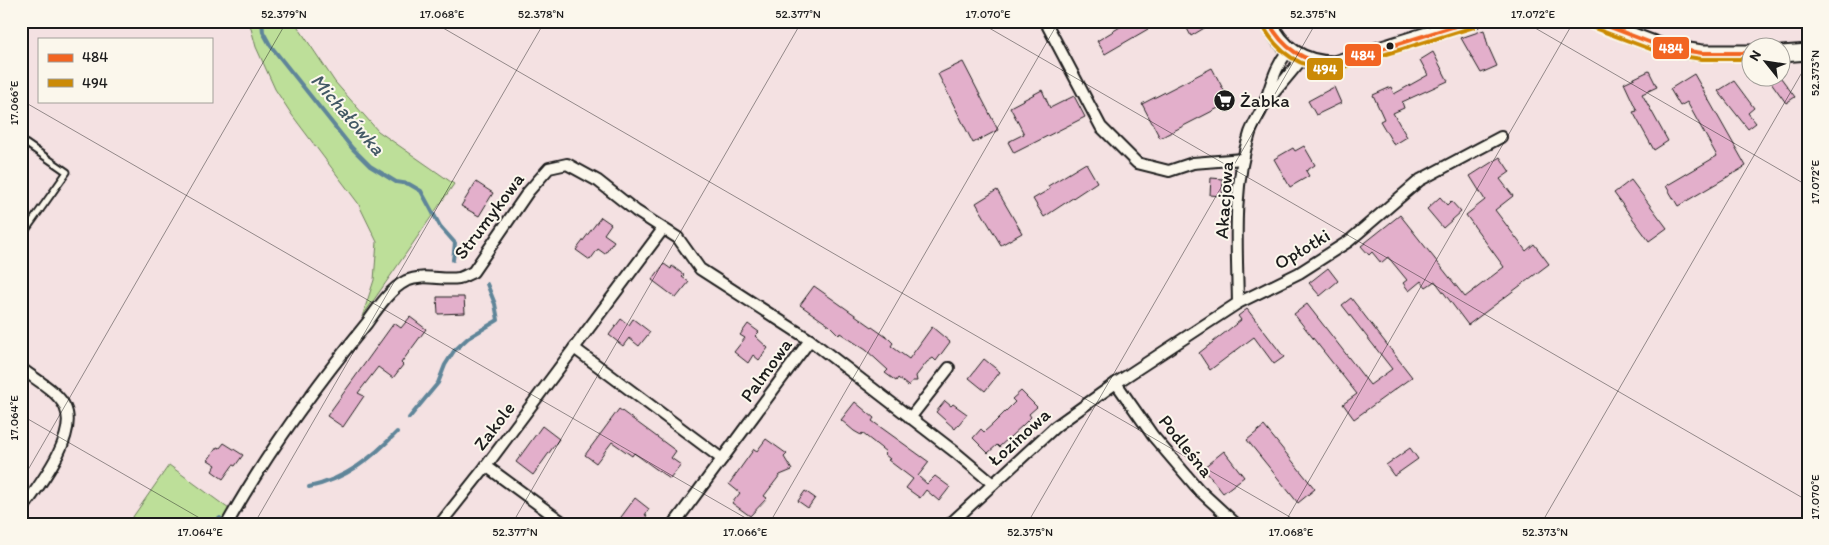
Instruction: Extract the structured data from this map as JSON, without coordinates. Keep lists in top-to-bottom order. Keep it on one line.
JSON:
{"streets":{"street":["Akacjowa","Strumykowa","Opłotki","Palmowa","Zakole","Łozinowa","Podleśna"]},"crossings":[["Akacjowa","Opłotki"],["Strumykowa","Palmowa"],["Strumykowa","Zakole"],["Opłotki","Łozinowa"],["Opłotki","Podleśna"],["Palmowa","Łozinowa"],["Łozinowa","Podleśna"]],"water":["Michałówka"],"places":{"supermarket":["Żabka"]},"lines":["transit line 484","transit line 494"],"legend":["484","494"],"north":"top left","coordinates":["52.379°N","17.068°E","52.378°N","52.377°N","17.070°E","52.375°N","17.072°E","52.373°N","17.066°E","17.064°E"]}
